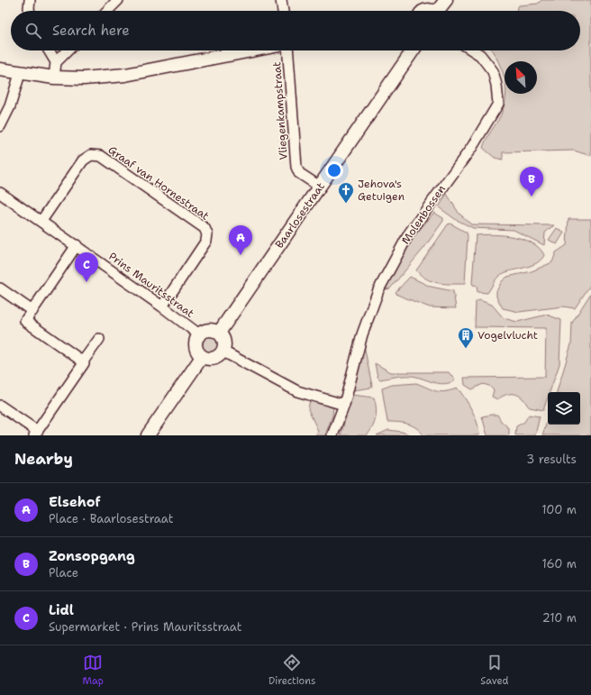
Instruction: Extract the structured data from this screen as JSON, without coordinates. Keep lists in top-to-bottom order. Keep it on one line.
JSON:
{"streets":{"street":["Vliegenkampstraat","Graaf van Hornestraat","Molenbossen","Baarlosestraat","Prins Mauritsstraat"]},"crossings":[["Vliegenkampstraat","Baarlosestraat"],["Graaf van Hornestraat","Prins Mauritsstraat"],["Baarlosestraat","Prins Mauritsstraat"]],"places":{"church":["Jehova's Getuigen"],"building":["Vogelvlucht"]},"north":"top left","page":{"search":"Search here","pins":["B","A","C"],"heading":["Nearby","3 results"],"list":[{"mark":"A","name":"Elsehof","note":"Place · Baarlosestraat","value":"100 m"},{"mark":"B","name":"Zonsopgang","note":"Place","value":"160 m"},{"mark":"C","name":"Lidl","note":"Supermarket · Prins Mauritsstraat","value":"210 m"}],"nav":["Map","Directions","Saved"]}}
